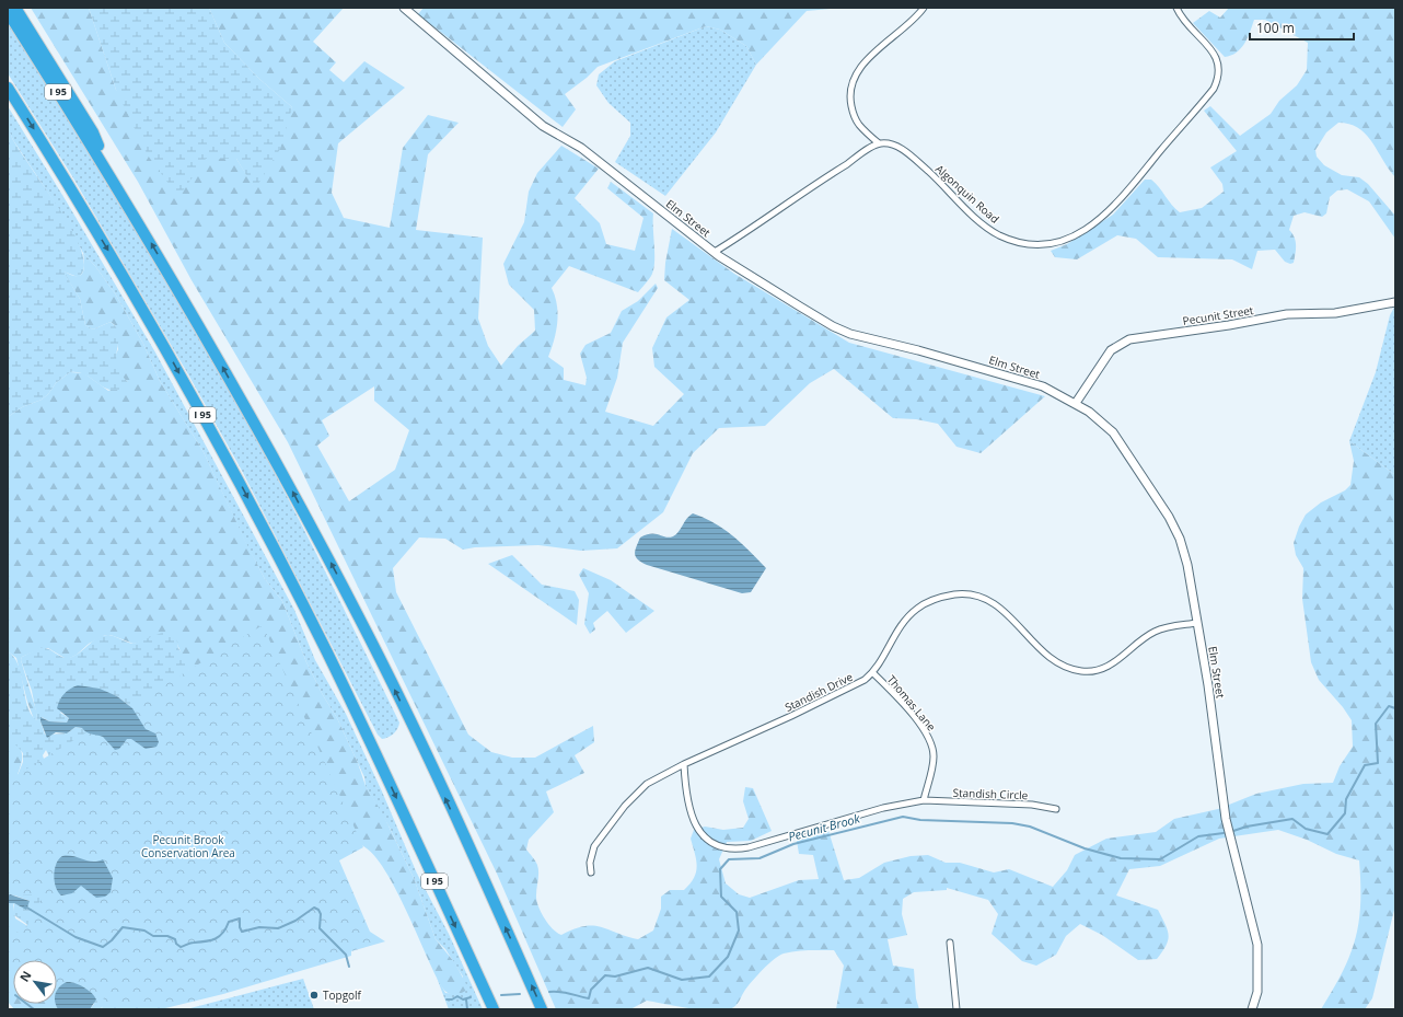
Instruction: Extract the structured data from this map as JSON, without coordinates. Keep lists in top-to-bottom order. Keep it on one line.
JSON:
{"streets":{"highway":["I 95"],"street":["Algonquin Road","Elm Street","Pecunit Street","Standish Drive","Thomas Lane","Standish Circle"]},"crossings":[["Elm Street","Pecunit Street"],["Elm Street","Standish Drive"],["Standish Drive","Thomas Lane"],["Thomas Lane","Standish Circle"]],"water":["Pecunit Brook"],"parks":["Pecunit Brook Conservation Area"],"places":["Topgolf"],"scale_bar":"100 m","north":"top left"}
